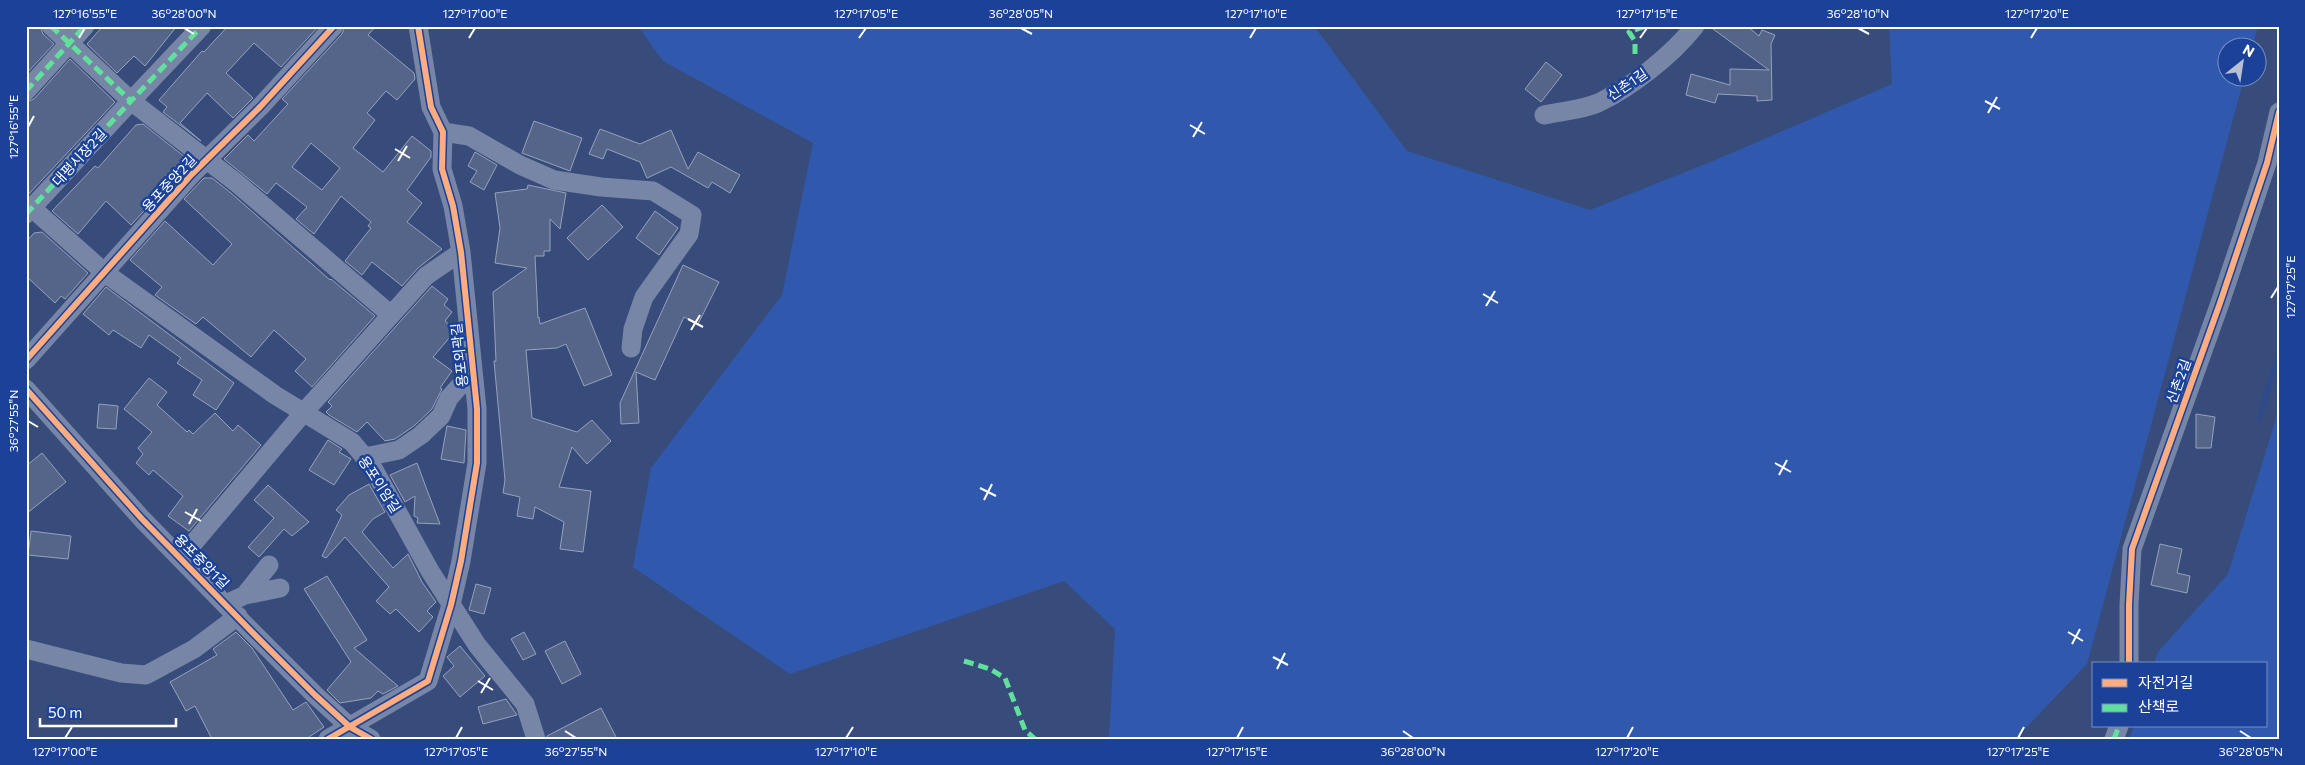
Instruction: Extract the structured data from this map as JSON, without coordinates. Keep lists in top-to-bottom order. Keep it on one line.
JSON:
{"streets":{"street":["신촌1길","대평시장2길","용포중앙2길","용포외곽길","신촌2길","용포이암길","용포중앙1길"]},"crossings":[["대평시장2길","용포이암길"],["용포중앙2길","용포이암길"],["용포외곽길","용포이암길"],["용포외곽길","용포중앙1길"]],"legend":["자전거길","산책로"],"scale_bar":"50 m","north":"top right","coordinates":["127°16'55\"E","36°28'00\"N","127°17'00\"E","127°17'05\"E","36°28'05\"N","127°17'10\"E","127°17'15\"E","36°28'10\"N","127°17'20\"E","127°17'25\"E","36°27'55\"N"]}
